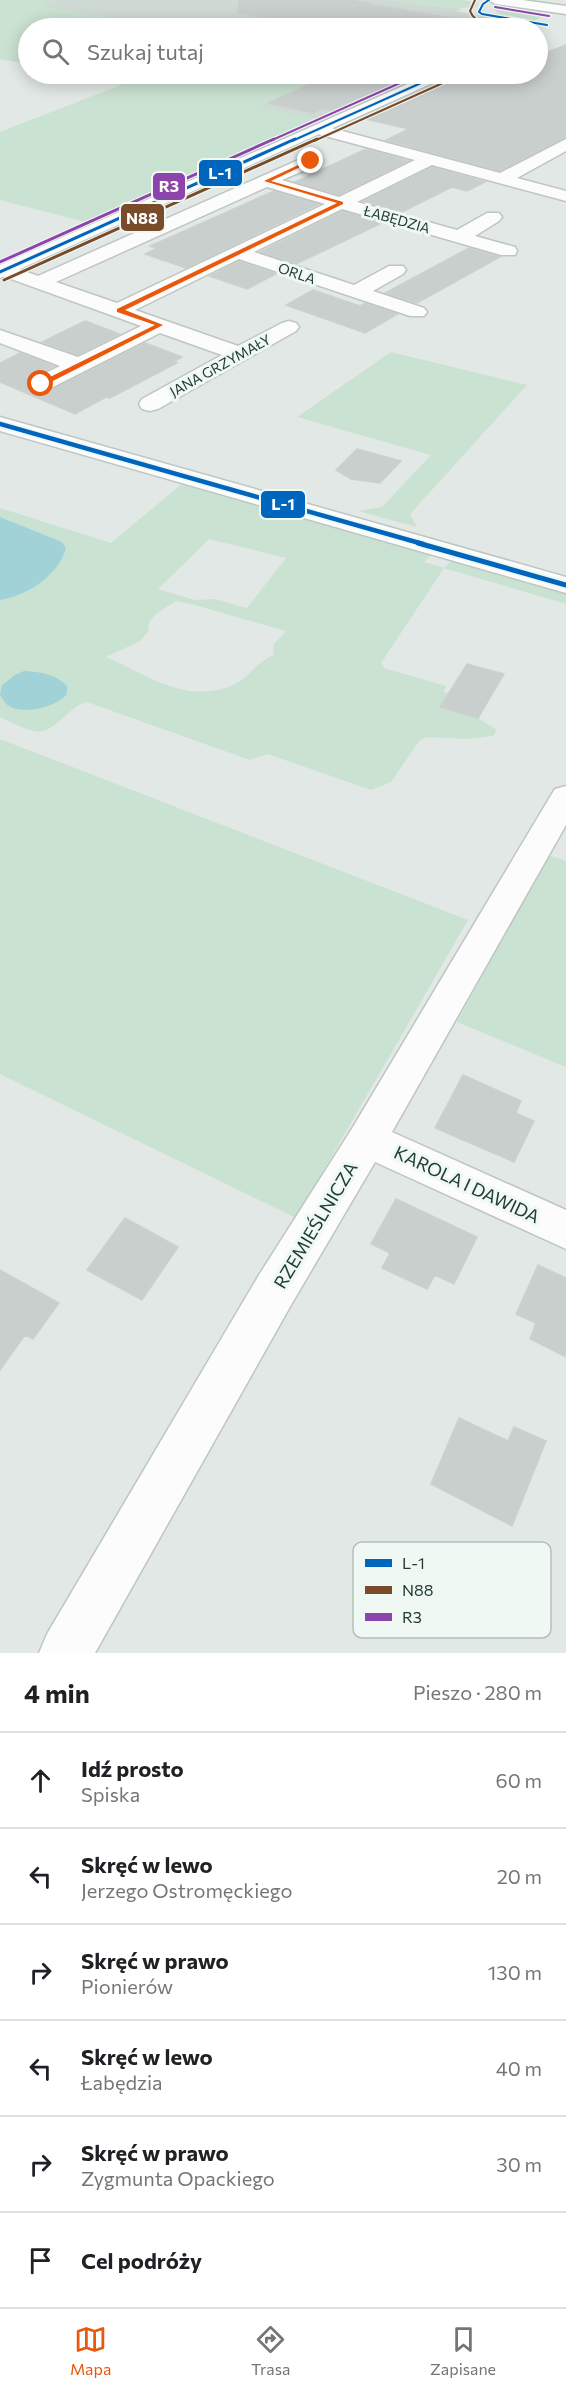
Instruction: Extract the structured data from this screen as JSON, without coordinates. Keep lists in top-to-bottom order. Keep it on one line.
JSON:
{"streets":{"street":["ŁABĘDZIA","ORLA","JANA GRZYMAŁY","KAROLA I DAWIDA","RZEMIEŚLNICZA"]},"crossings":[["KAROLA I DAWIDA","RZEMIEŚLNICZA"]],"lines":["transit line L-1","transit line N88","transit line R3"],"legend":["L-1","N88","R3"],"page":{"search":"Szukaj tutaj","heading":["4 min","Pieszo · 280 m"],"list":[["Idź prosto","Spiska","60 m"],["Skręć w lewo","Jerzego Ostromęckiego","20 m"],["Skręć w prawo","Pionierów","130 m"],["Skręć w lewo","Łabędzia","40 m"],["Skręć w prawo","Zygmunta Opackiego","30 m"],"Cel podróży"],"nav":["Mapa","Trasa","Zapisane"]}}
